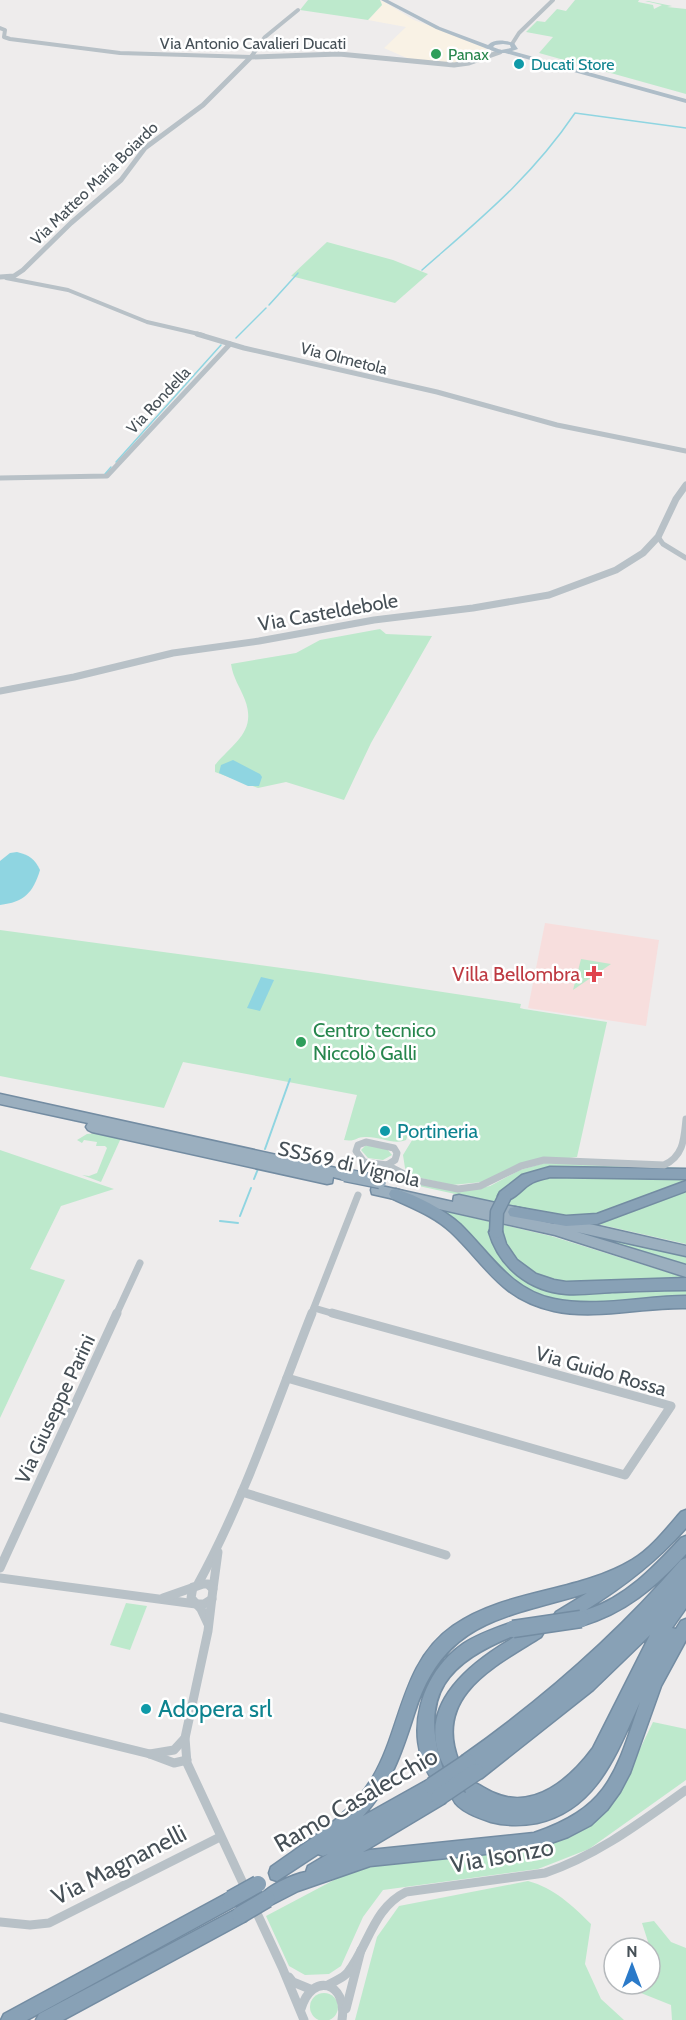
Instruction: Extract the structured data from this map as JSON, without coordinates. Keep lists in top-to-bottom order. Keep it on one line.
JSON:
{"streets":{"highway":["SS569 di Vignola","Ramo Casalecchio"],"street":["Via Antonio Cavalieri Ducati","Via Matteo Maria Boiardo","Via Olmetola","Via Rondella","Via Casteldebole","Via Guido Rossa","Via Giuseppe Parini","Via Isonzo","Via Magnanelli"]},"crossings":[["Via Antonio Cavalieri Ducati","Via Matteo Maria Boiardo"],["Via Matteo Maria Boiardo","Via Olmetola"],["Via Olmetola","Via Rondella"]],"places":{"other":["Panax","Ducati Store","Centro tecnico Niccolò Galli","Portineria","Adopera srl"],"health":["Villa Bellombra"]},"north":"top"}
